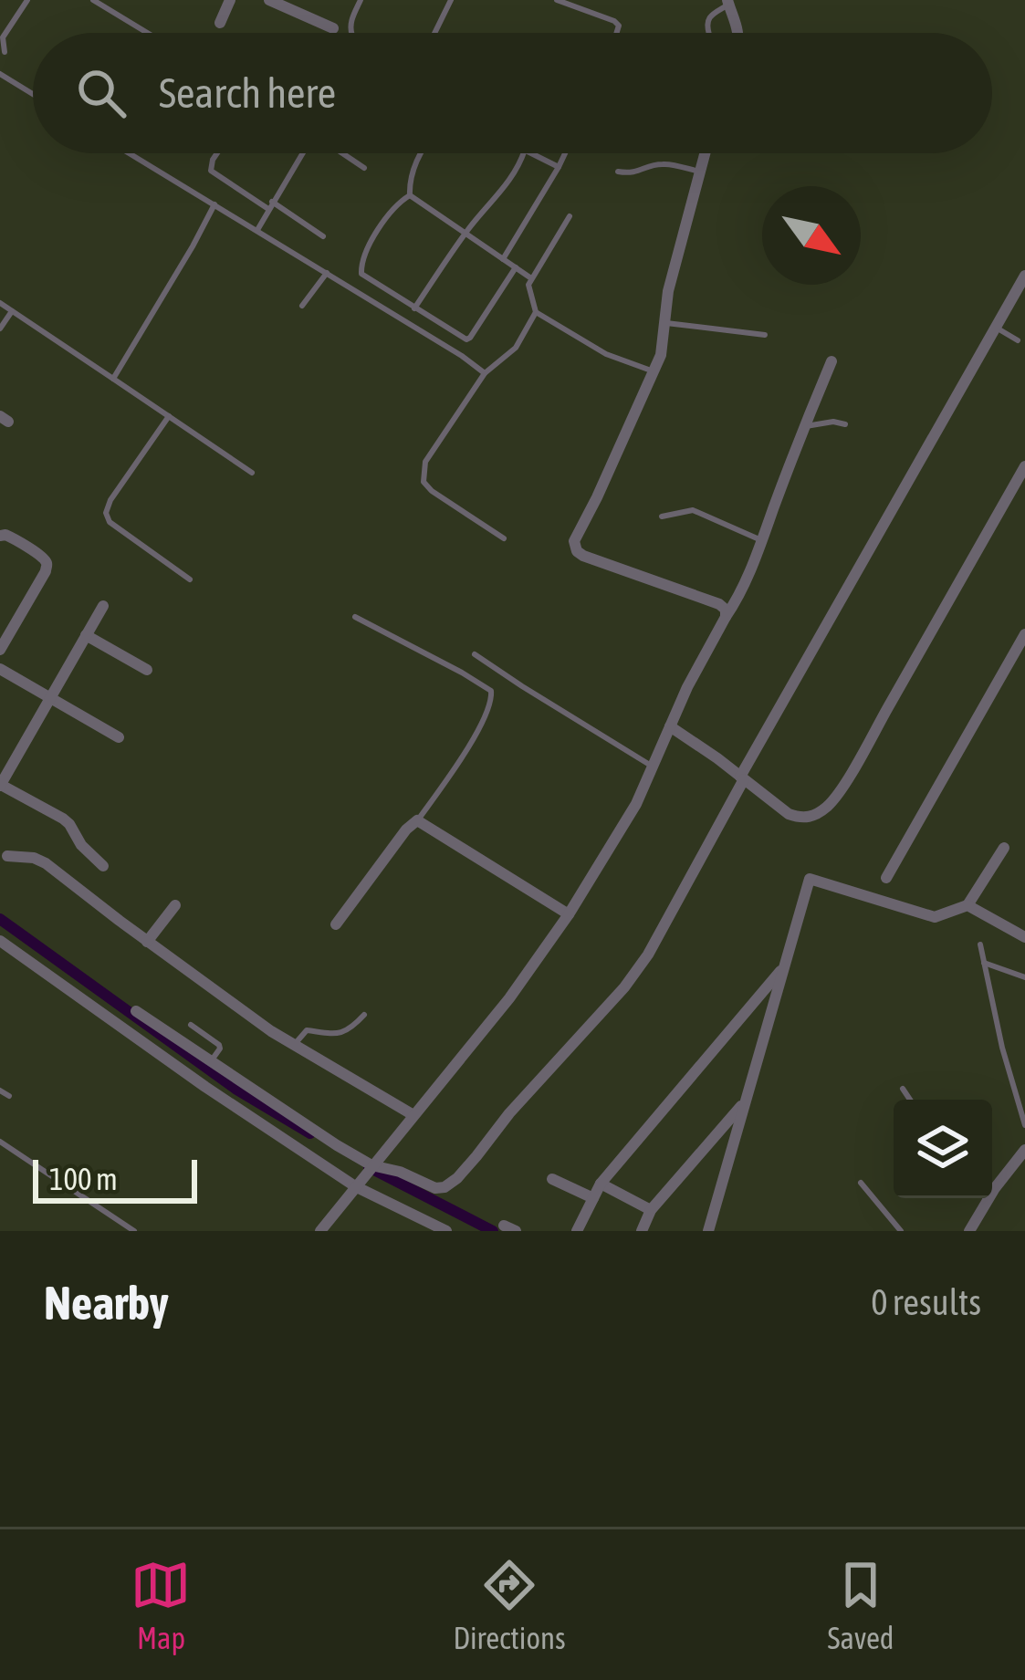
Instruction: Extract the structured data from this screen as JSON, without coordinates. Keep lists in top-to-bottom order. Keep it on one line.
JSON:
{"scale_bar":"100 m","north":"bottom right","page":{"search":"Search here","scale":"100 m","heading":["Nearby","0 results"],"nav":["Map","Directions","Saved"]}}
